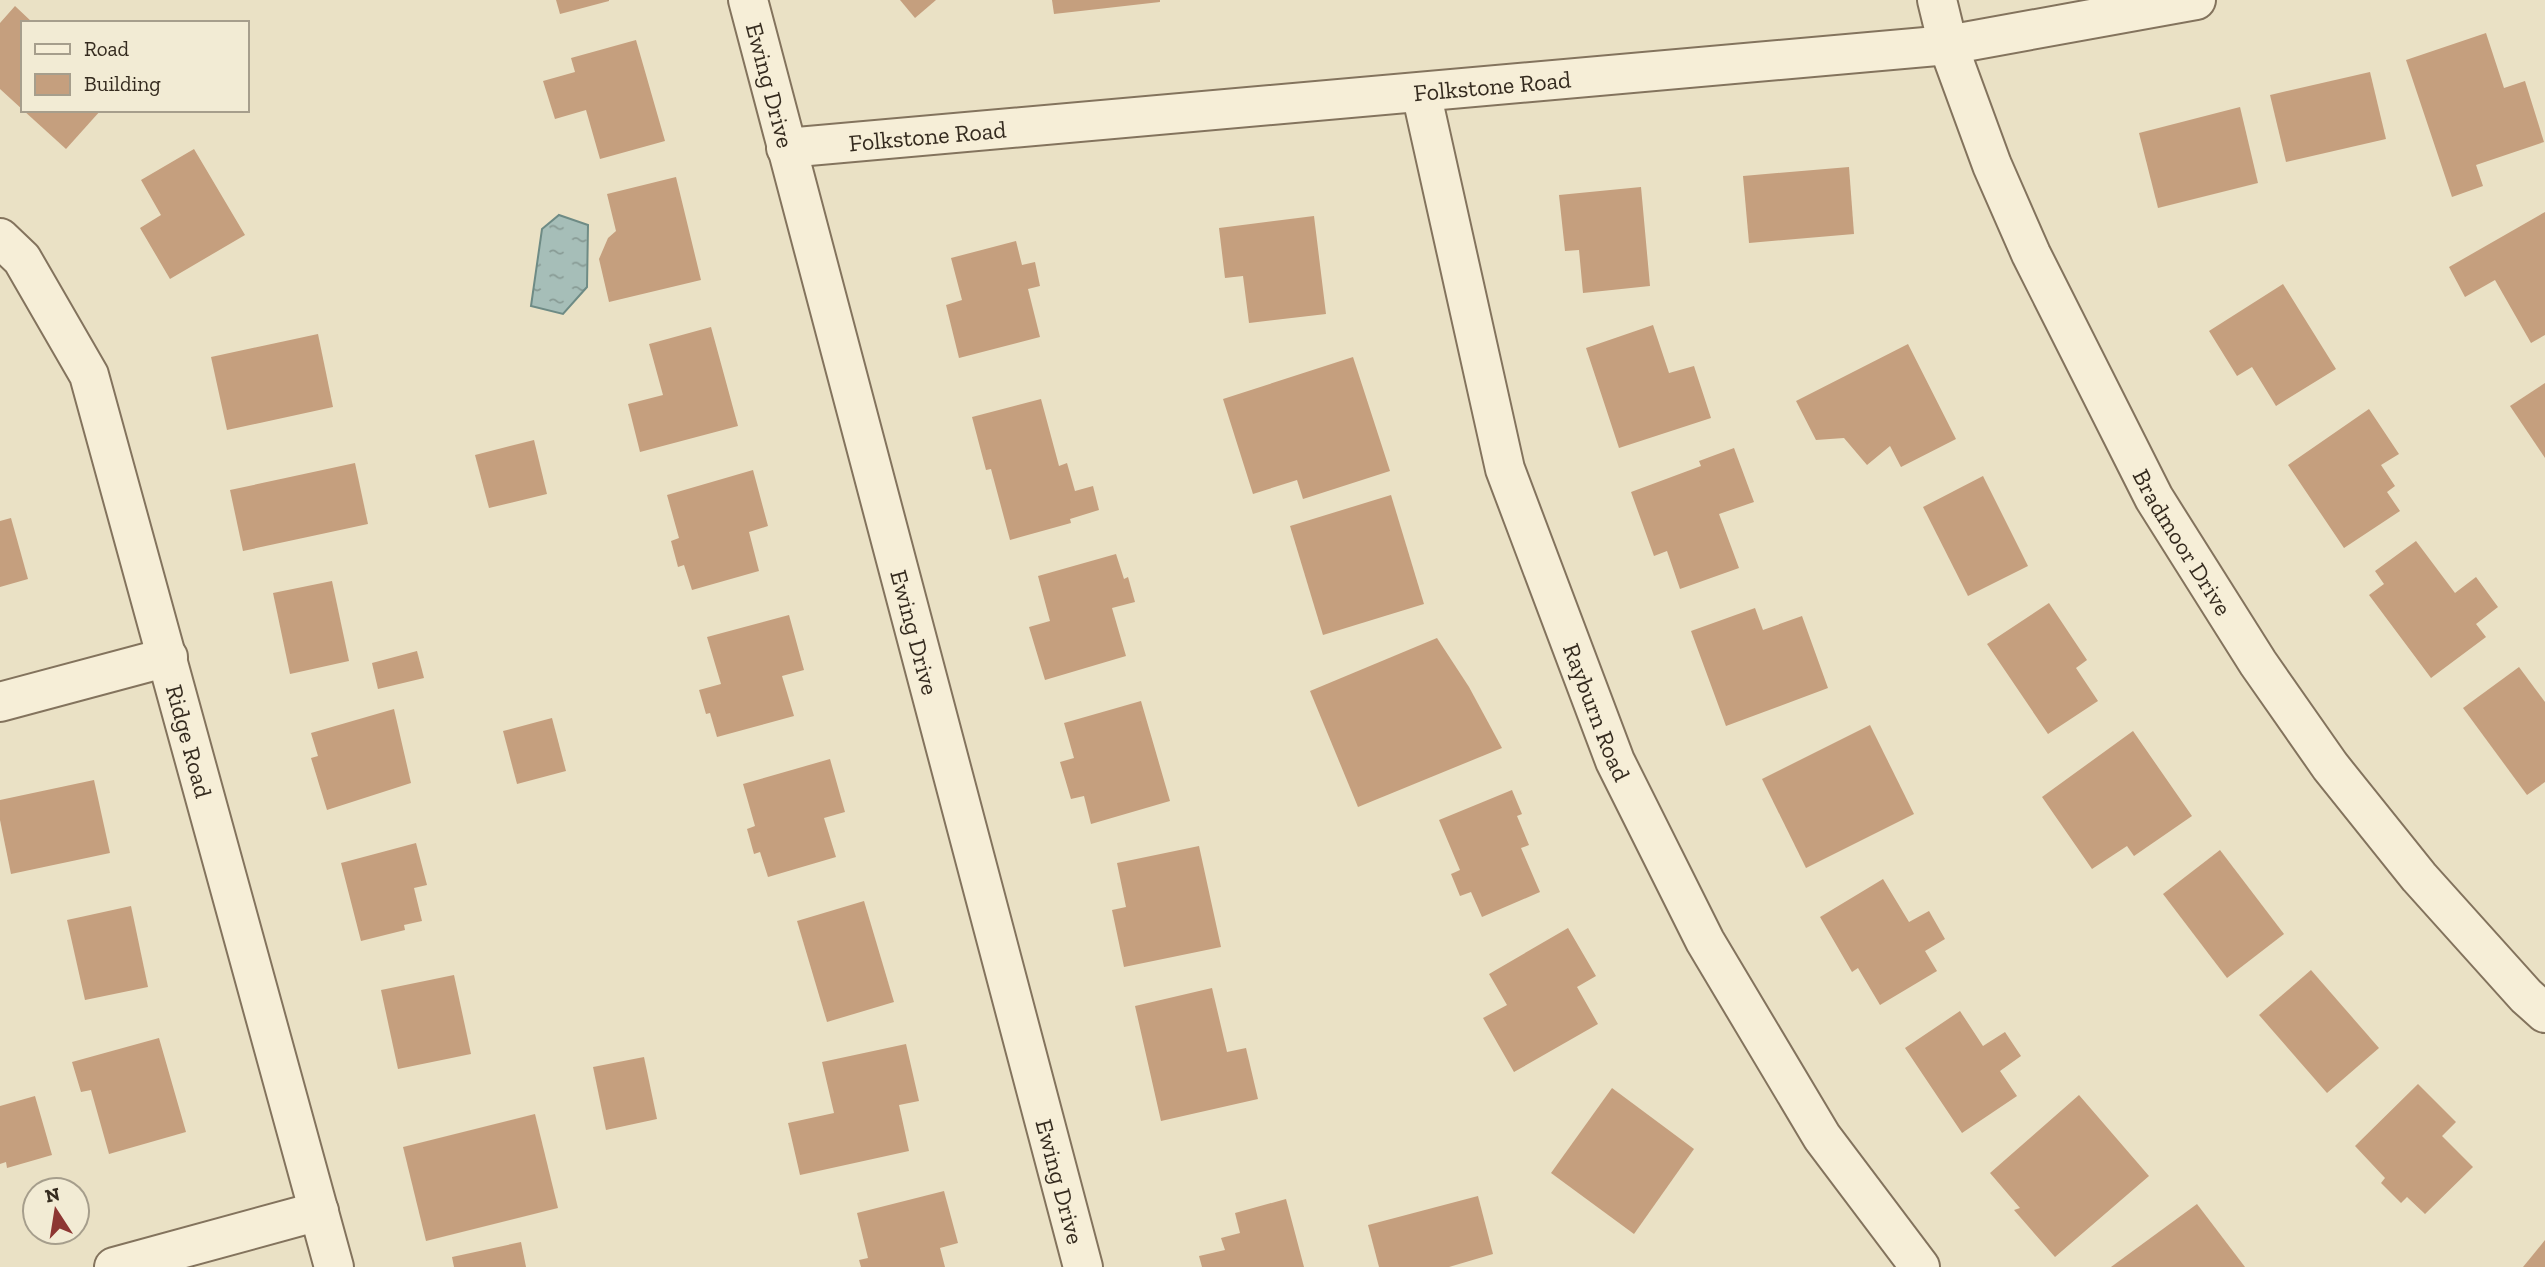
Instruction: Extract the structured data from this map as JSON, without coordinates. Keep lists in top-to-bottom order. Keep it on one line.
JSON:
{"streets":{"street":["Folkstone Road","Ewing Drive","Bradmoor Drive","Rayburn Road","Ridge Road"]},"crossings":[["Folkstone Road","Ewing Drive"],["Folkstone Road","Bradmoor Drive"],["Folkstone Road","Rayburn Road"]],"legend":["Road","Building"],"north":"top"}
